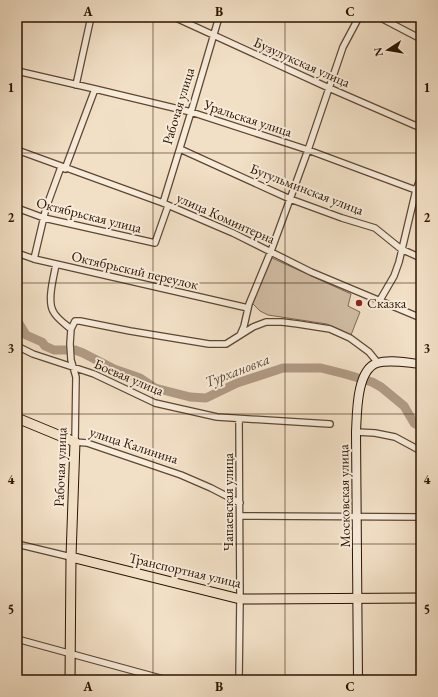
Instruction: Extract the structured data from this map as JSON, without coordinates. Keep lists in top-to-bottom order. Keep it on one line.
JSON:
{"streets":{"main road":["Рабочая улица","улица Калинина","Транспортная улица"],"street":["Бузулукская улица","Уральская улица","Бугульминская улица","Октябрьская улица","улица Коминтерна","Октябрьский переулок","Боевая улица","Московская улица","Чапаевская улица"]},"crossings":[["Бузулукская улица","Рабочая улица"],["Рабочая улица","Уральская улица"],["Рабочая улица","Бугульминская улица"],["Рабочая улица","Октябрьская улица"],["Рабочая улица","улица Коминтерна"],["Рабочая улица","Боевая улица"],["Рабочая улица","улица Калинина"],["Рабочая улица","Транспортная улица"],["Боевая улица","Чапаевская улица"],["улица Калинина","Чапаевская улица"],["Московская улица","Транспортная улица"],["Чапаевская улица","Транспортная улица"]],"water":["Турхановка"],"places":["Сказка"],"north":"left","grid":{"columns":["A","B","C"],"rows":["1","2","3","4","5"]}}
